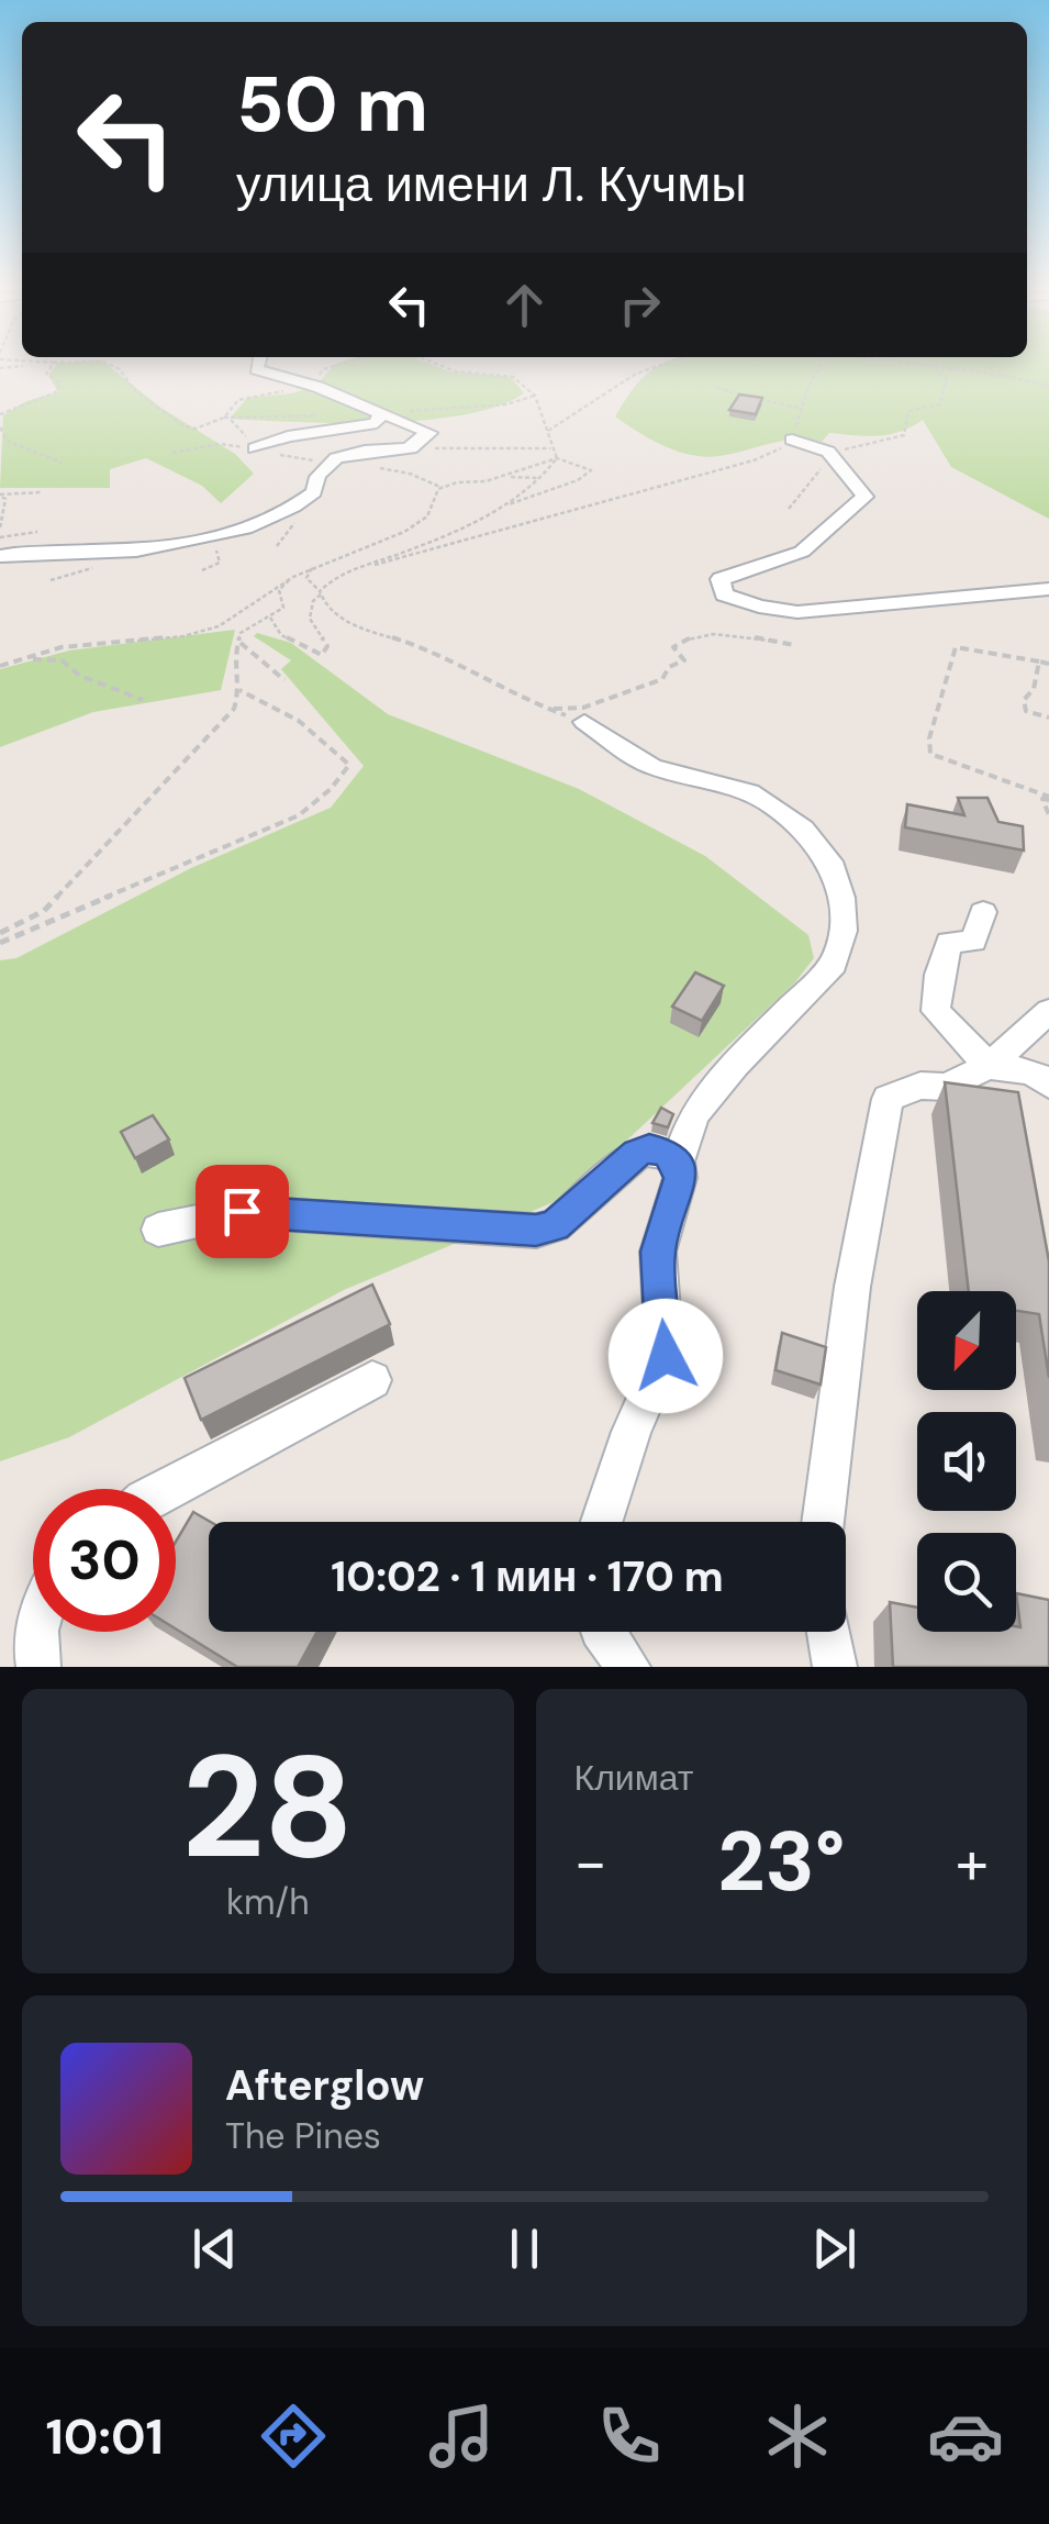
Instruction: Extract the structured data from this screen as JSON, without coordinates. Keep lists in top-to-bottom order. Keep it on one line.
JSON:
{"north":"bottom left","page":{"turn":["50 m","улица имени Л. Кучмы"],"limit":"30","trip":"10:02 · 1 мин · 170 m","tile":[["28","km/h"],"Климат"],"heat":["−","23°","+"],"song":["Afterglow","The Pines"],"tabs":"10:01"}}
